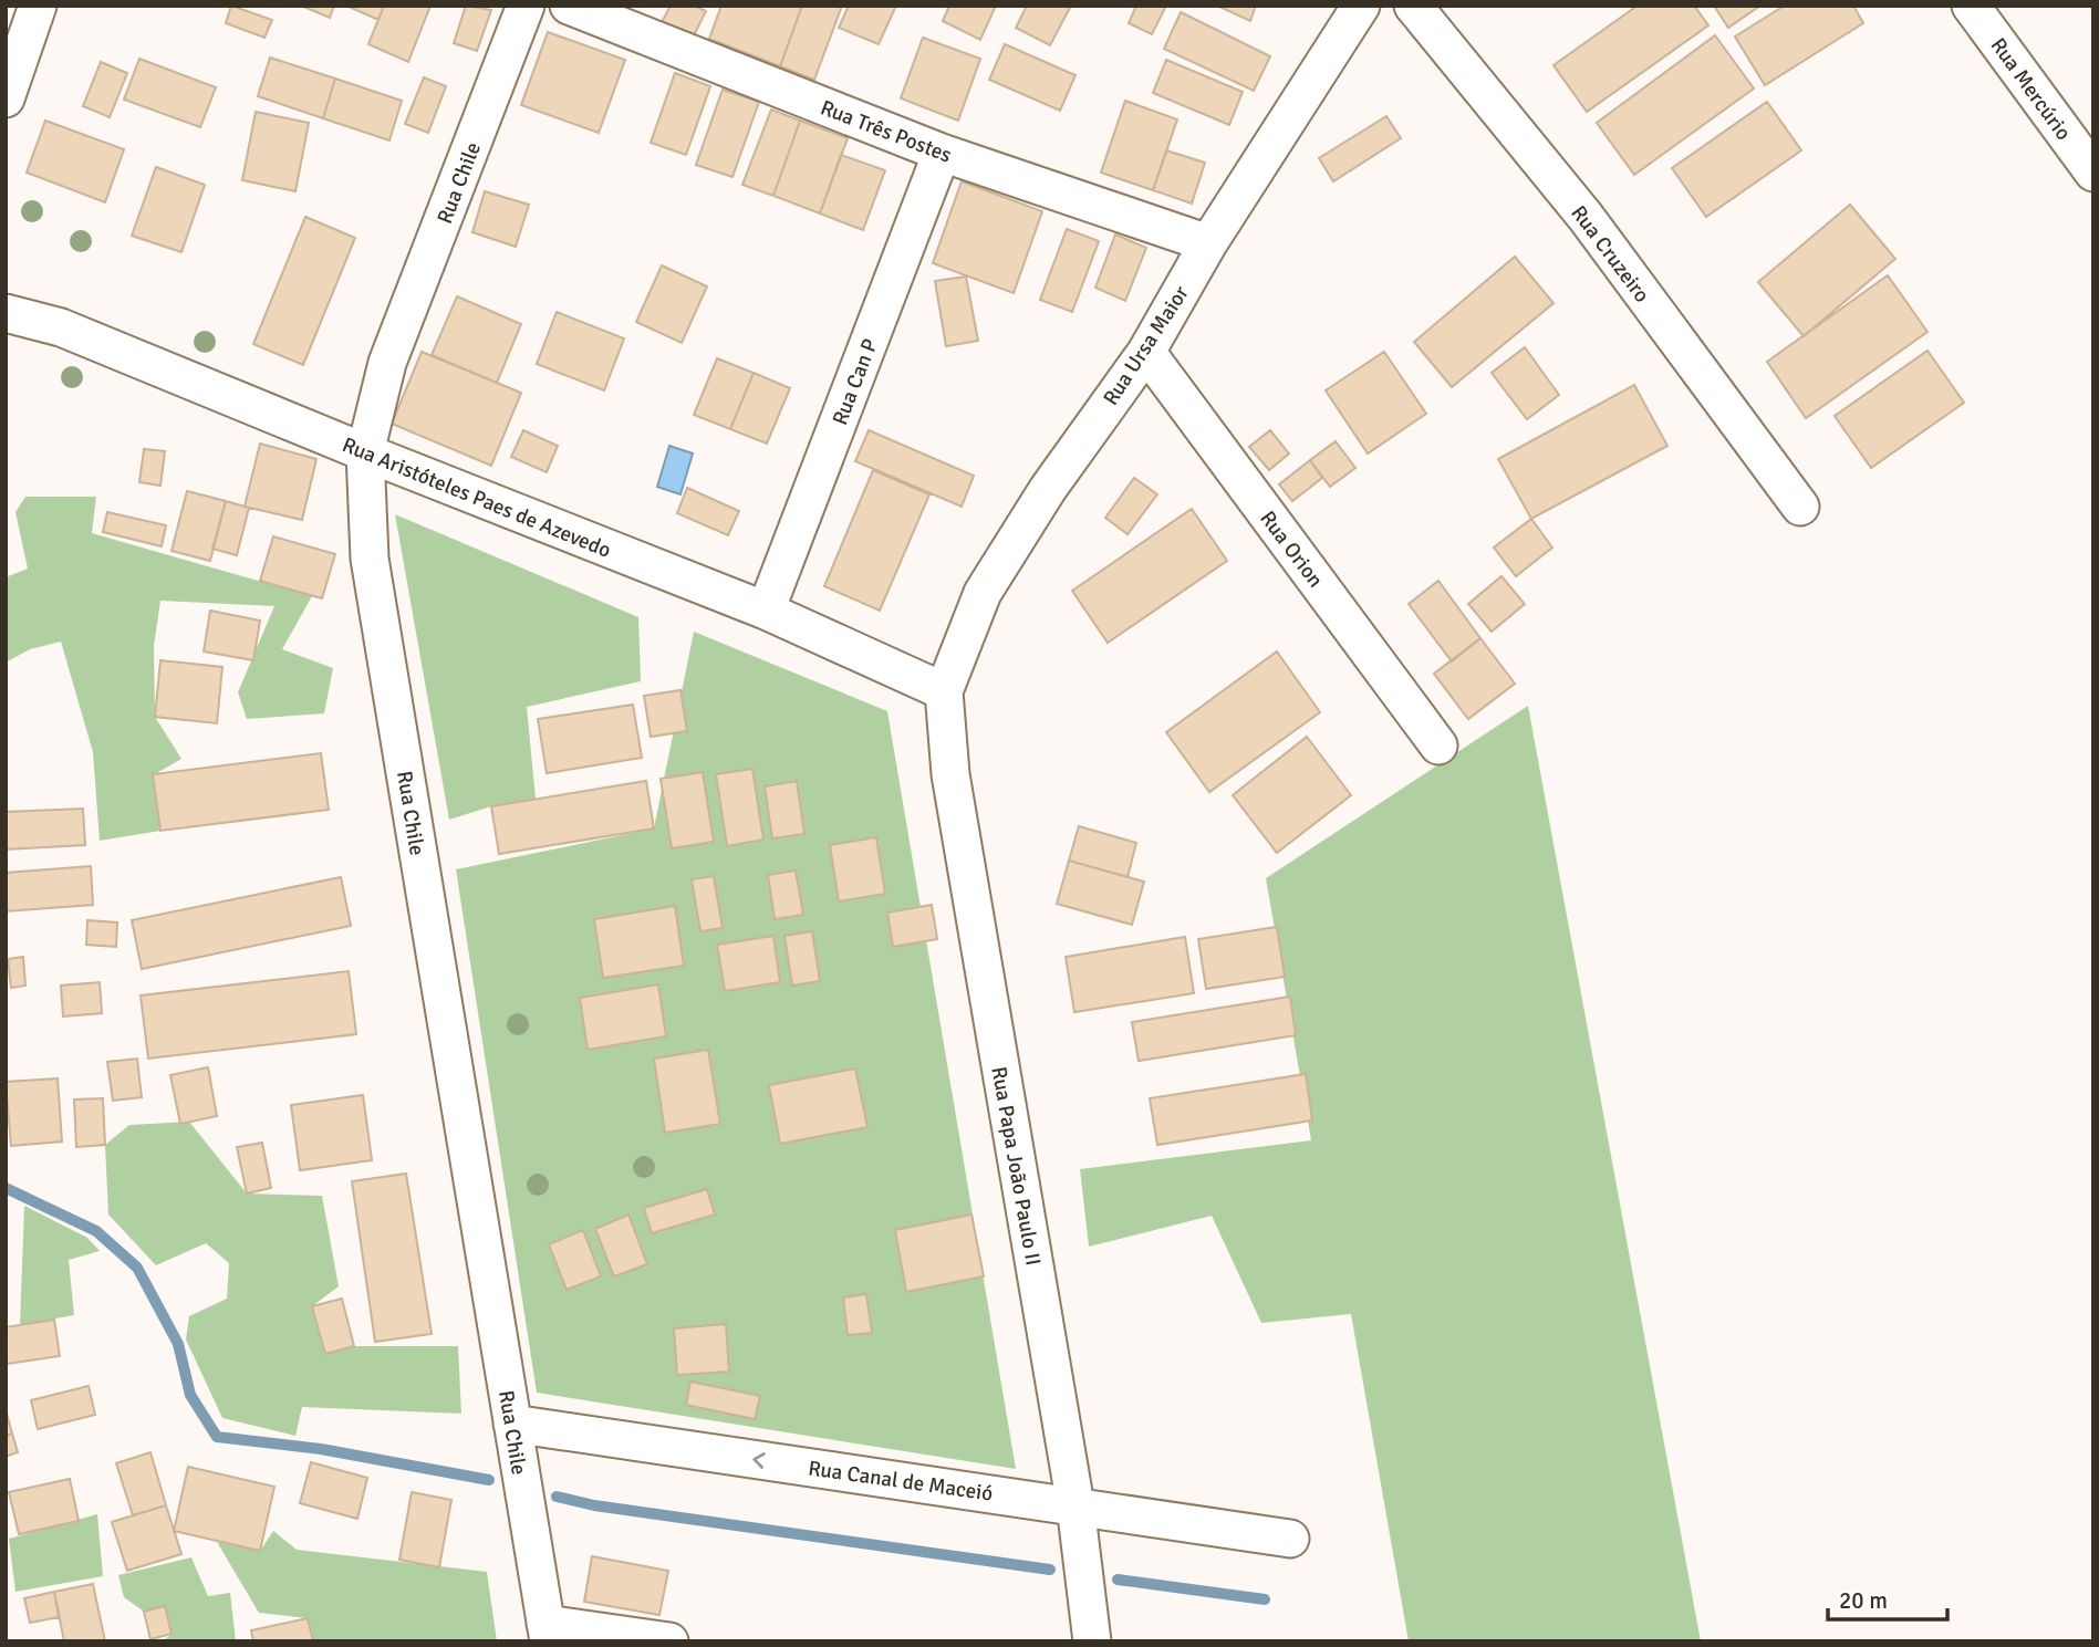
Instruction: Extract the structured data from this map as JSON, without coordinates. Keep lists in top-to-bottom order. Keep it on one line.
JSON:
{"streets":{"street":["Rua Mercúrio","Rua Três Postes","Rua Chile","Rua Cruzeiro","Rua Ursa Maior","Rua Can P","Rua Aristóteles Paes de Azevedo","Rua Orion","Rua Papa João Paulo II","Rua Canal de Maceió"]},"crossings":[["Rua Três Postes","Rua Ursa Maior"],["Rua Três Postes","Rua Can P"],["Rua Chile","Rua Aristóteles Paes de Azevedo"],["Rua Chile","Rua Canal de Maceió"],["Rua Ursa Maior","Rua Aristóteles Paes de Azevedo"],["Rua Ursa Maior","Rua Orion"],["Rua Ursa Maior","Rua Papa João Paulo II"],["Rua Can P","Rua Aristóteles Paes de Azevedo"],["Rua Aristóteles Paes de Azevedo","Rua Papa João Paulo II"],["Rua Papa João Paulo II","Rua Canal de Maceió"]],"one_way":["Rua Canal de Maceió"],"scale_bar":"20 m"}
